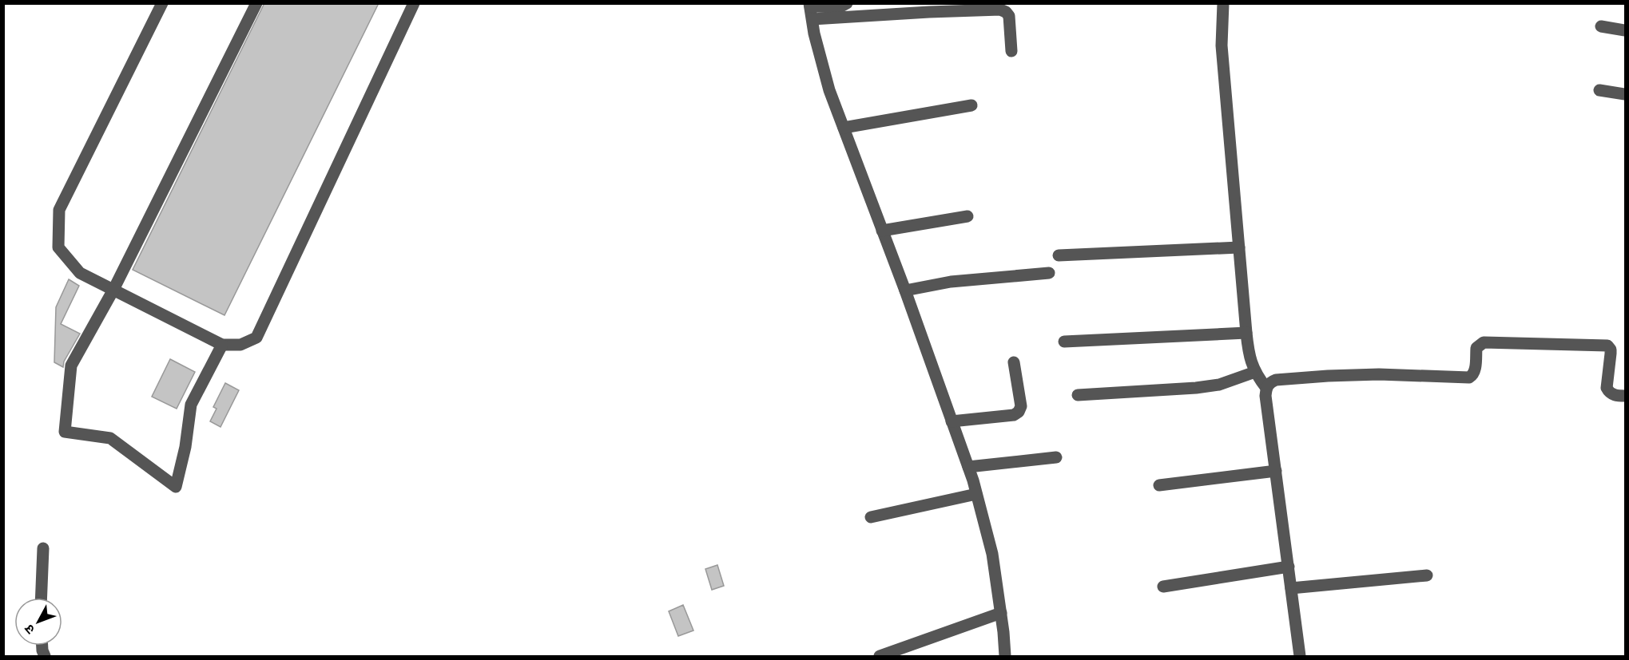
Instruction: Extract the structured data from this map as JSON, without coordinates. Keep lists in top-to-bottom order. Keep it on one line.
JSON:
{"north":"bottom left"}
